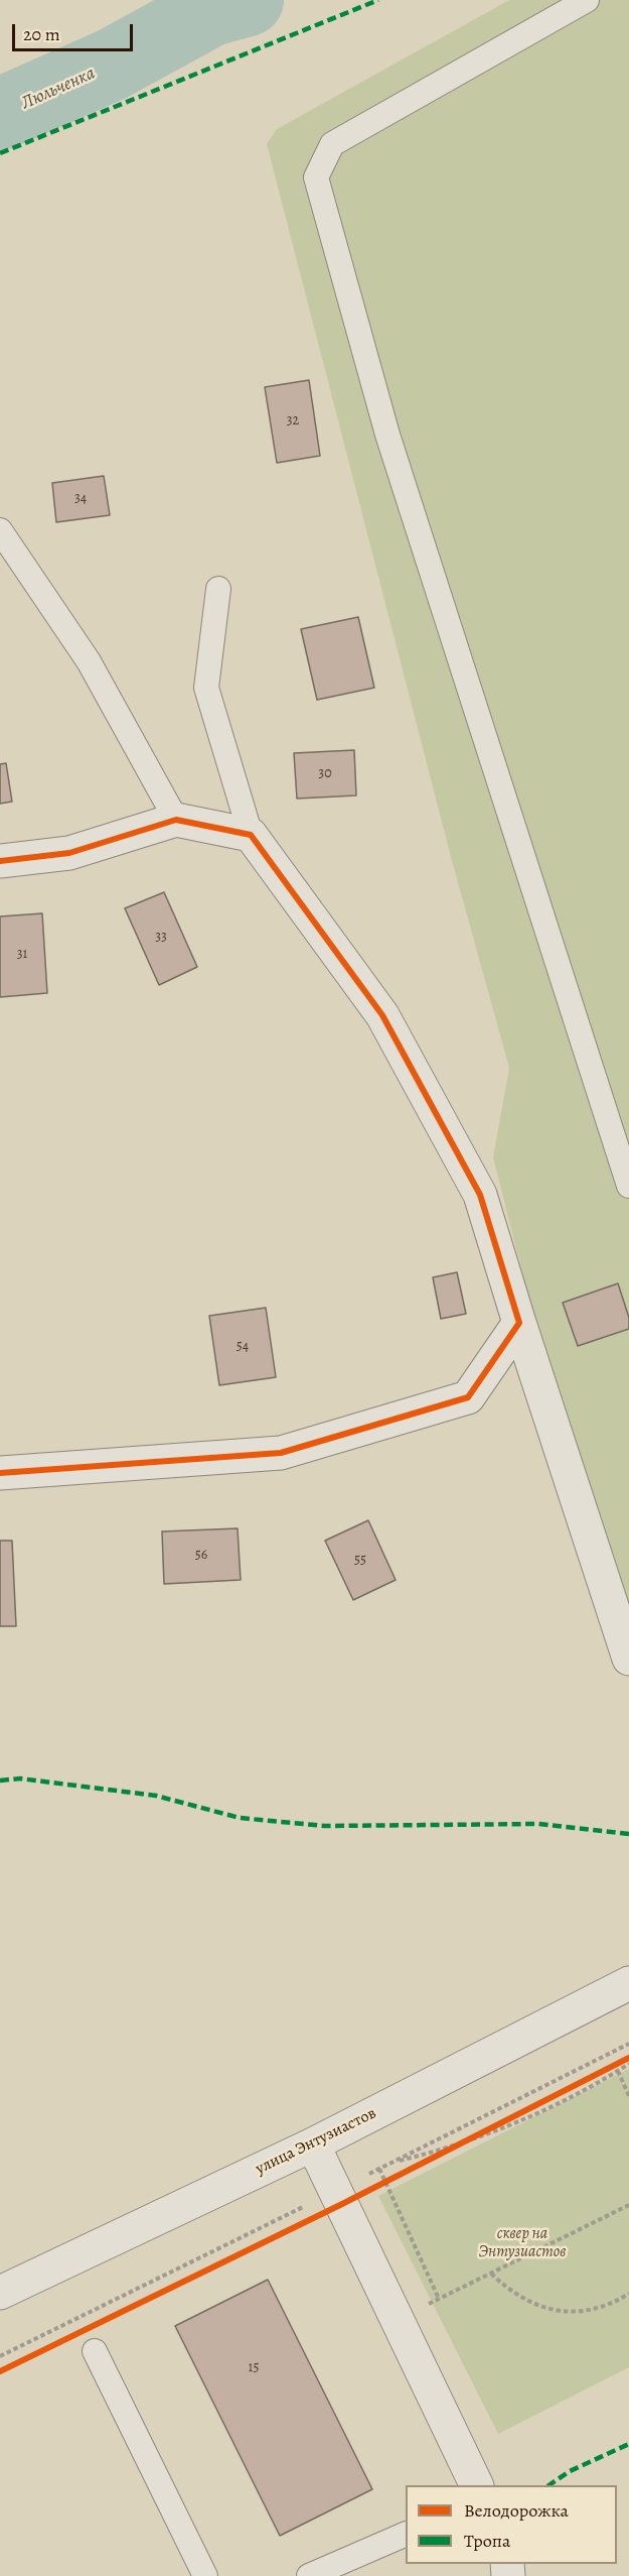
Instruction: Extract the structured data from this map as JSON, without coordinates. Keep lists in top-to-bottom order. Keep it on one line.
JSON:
{"streets":{"street":["улица Энтузиастов"]},"water":["Люльченка"],"parks":["сквер на Энтузиастов"],"house_numbers":["32","34","30","33","31","54","56","55","15"],"legend":["Велодорожка","Тропа"],"scale_bar":"20 m"}
